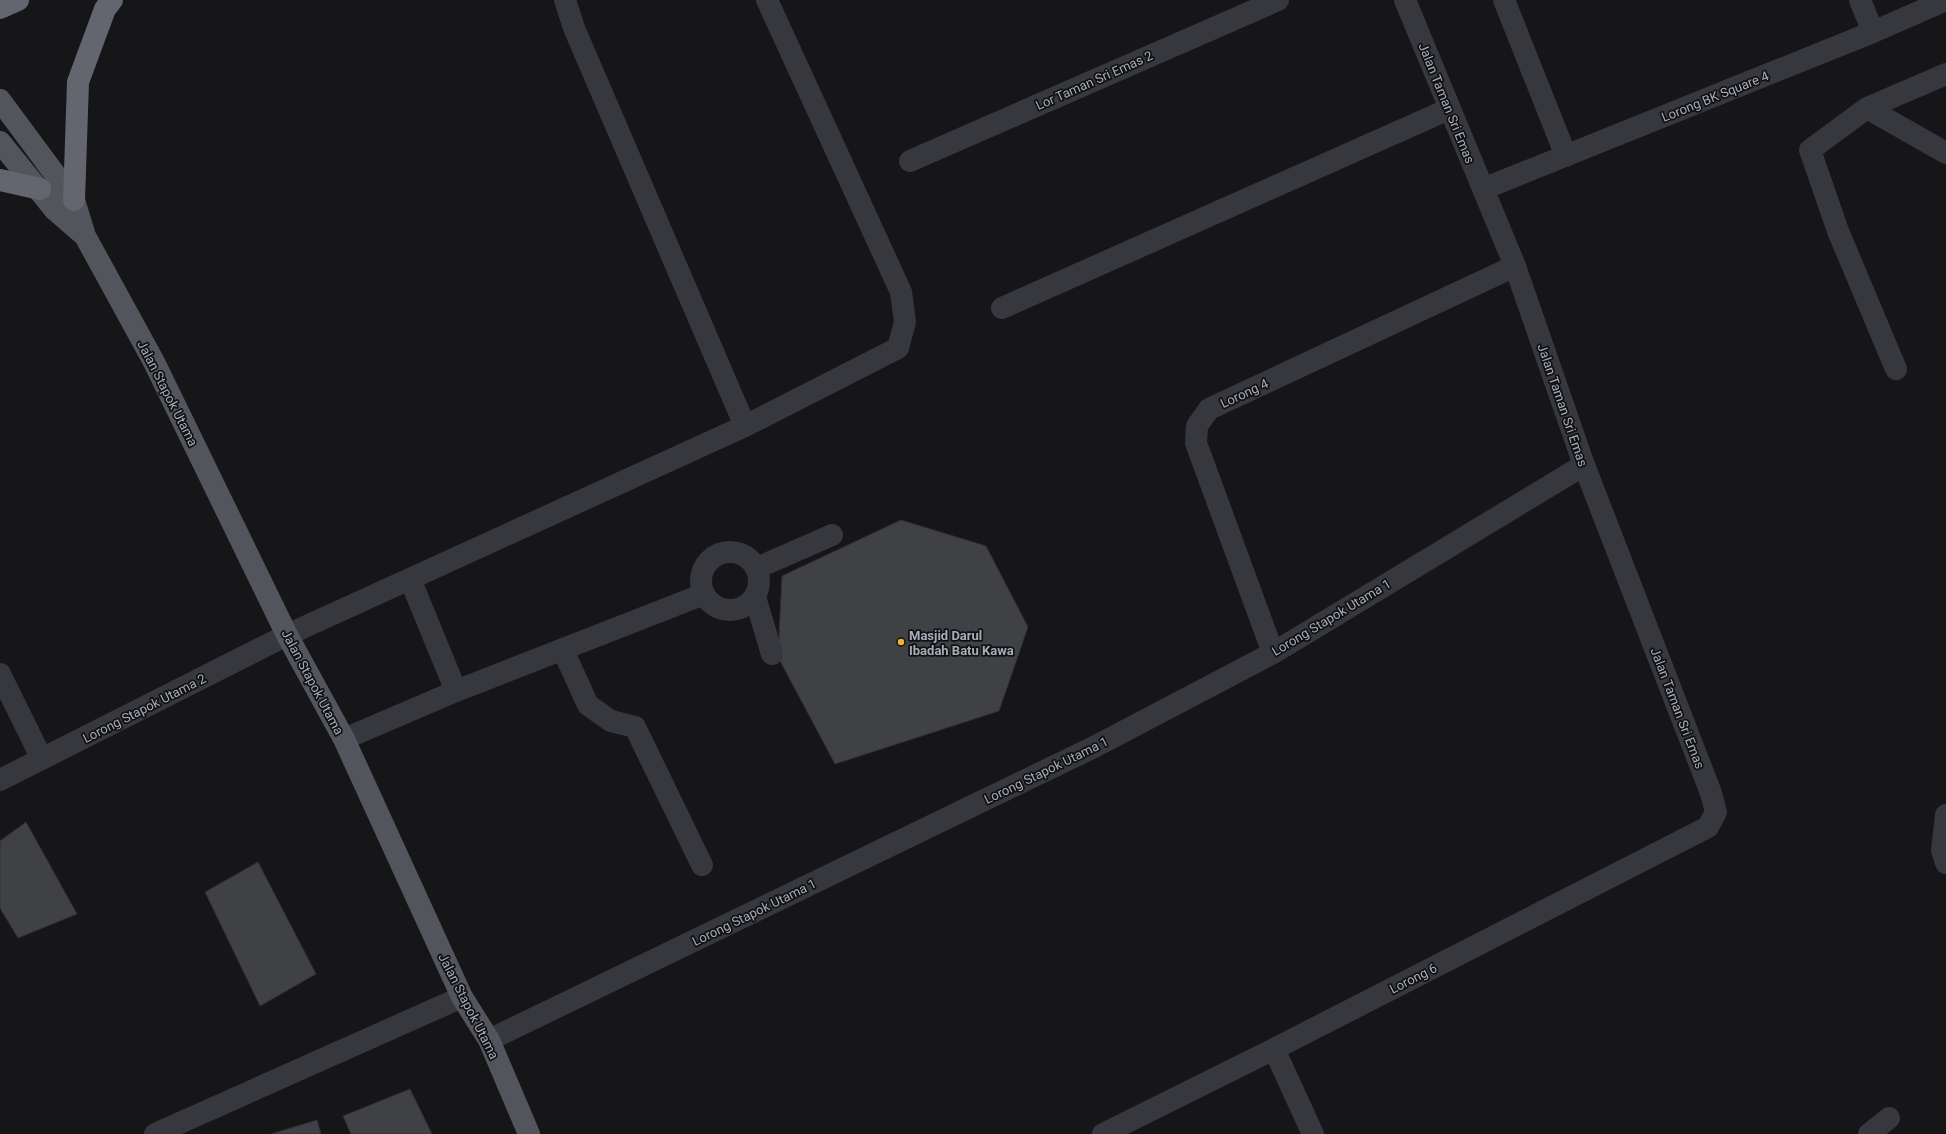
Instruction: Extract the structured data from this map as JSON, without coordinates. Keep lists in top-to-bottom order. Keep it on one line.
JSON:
{"streets":{"main road":["Jalan Stapok Utama"],"street":["Lor Taman Sri Emas 2","Lorong BK Square 4","Jalan Taman Sri Emas","Lorong 4","Lorong Stapok Utama 1","Lorong Stapok Utama 2","Lorong 6"]},"crossings":[["Lorong BK Square 4","Jalan Taman Sri Emas"],["Jalan Taman Sri Emas","Lorong 4"],["Jalan Taman Sri Emas","Lorong Stapok Utama 1"],["Jalan Taman Sri Emas","Lorong 6"],["Jalan Stapok Utama","Lorong Stapok Utama 1"],["Jalan Stapok Utama","Lorong Stapok Utama 2"],["Lorong 4","Lorong Stapok Utama 1"]],"places":["Masjid Darul Ibadah Batu Kawa"]}
